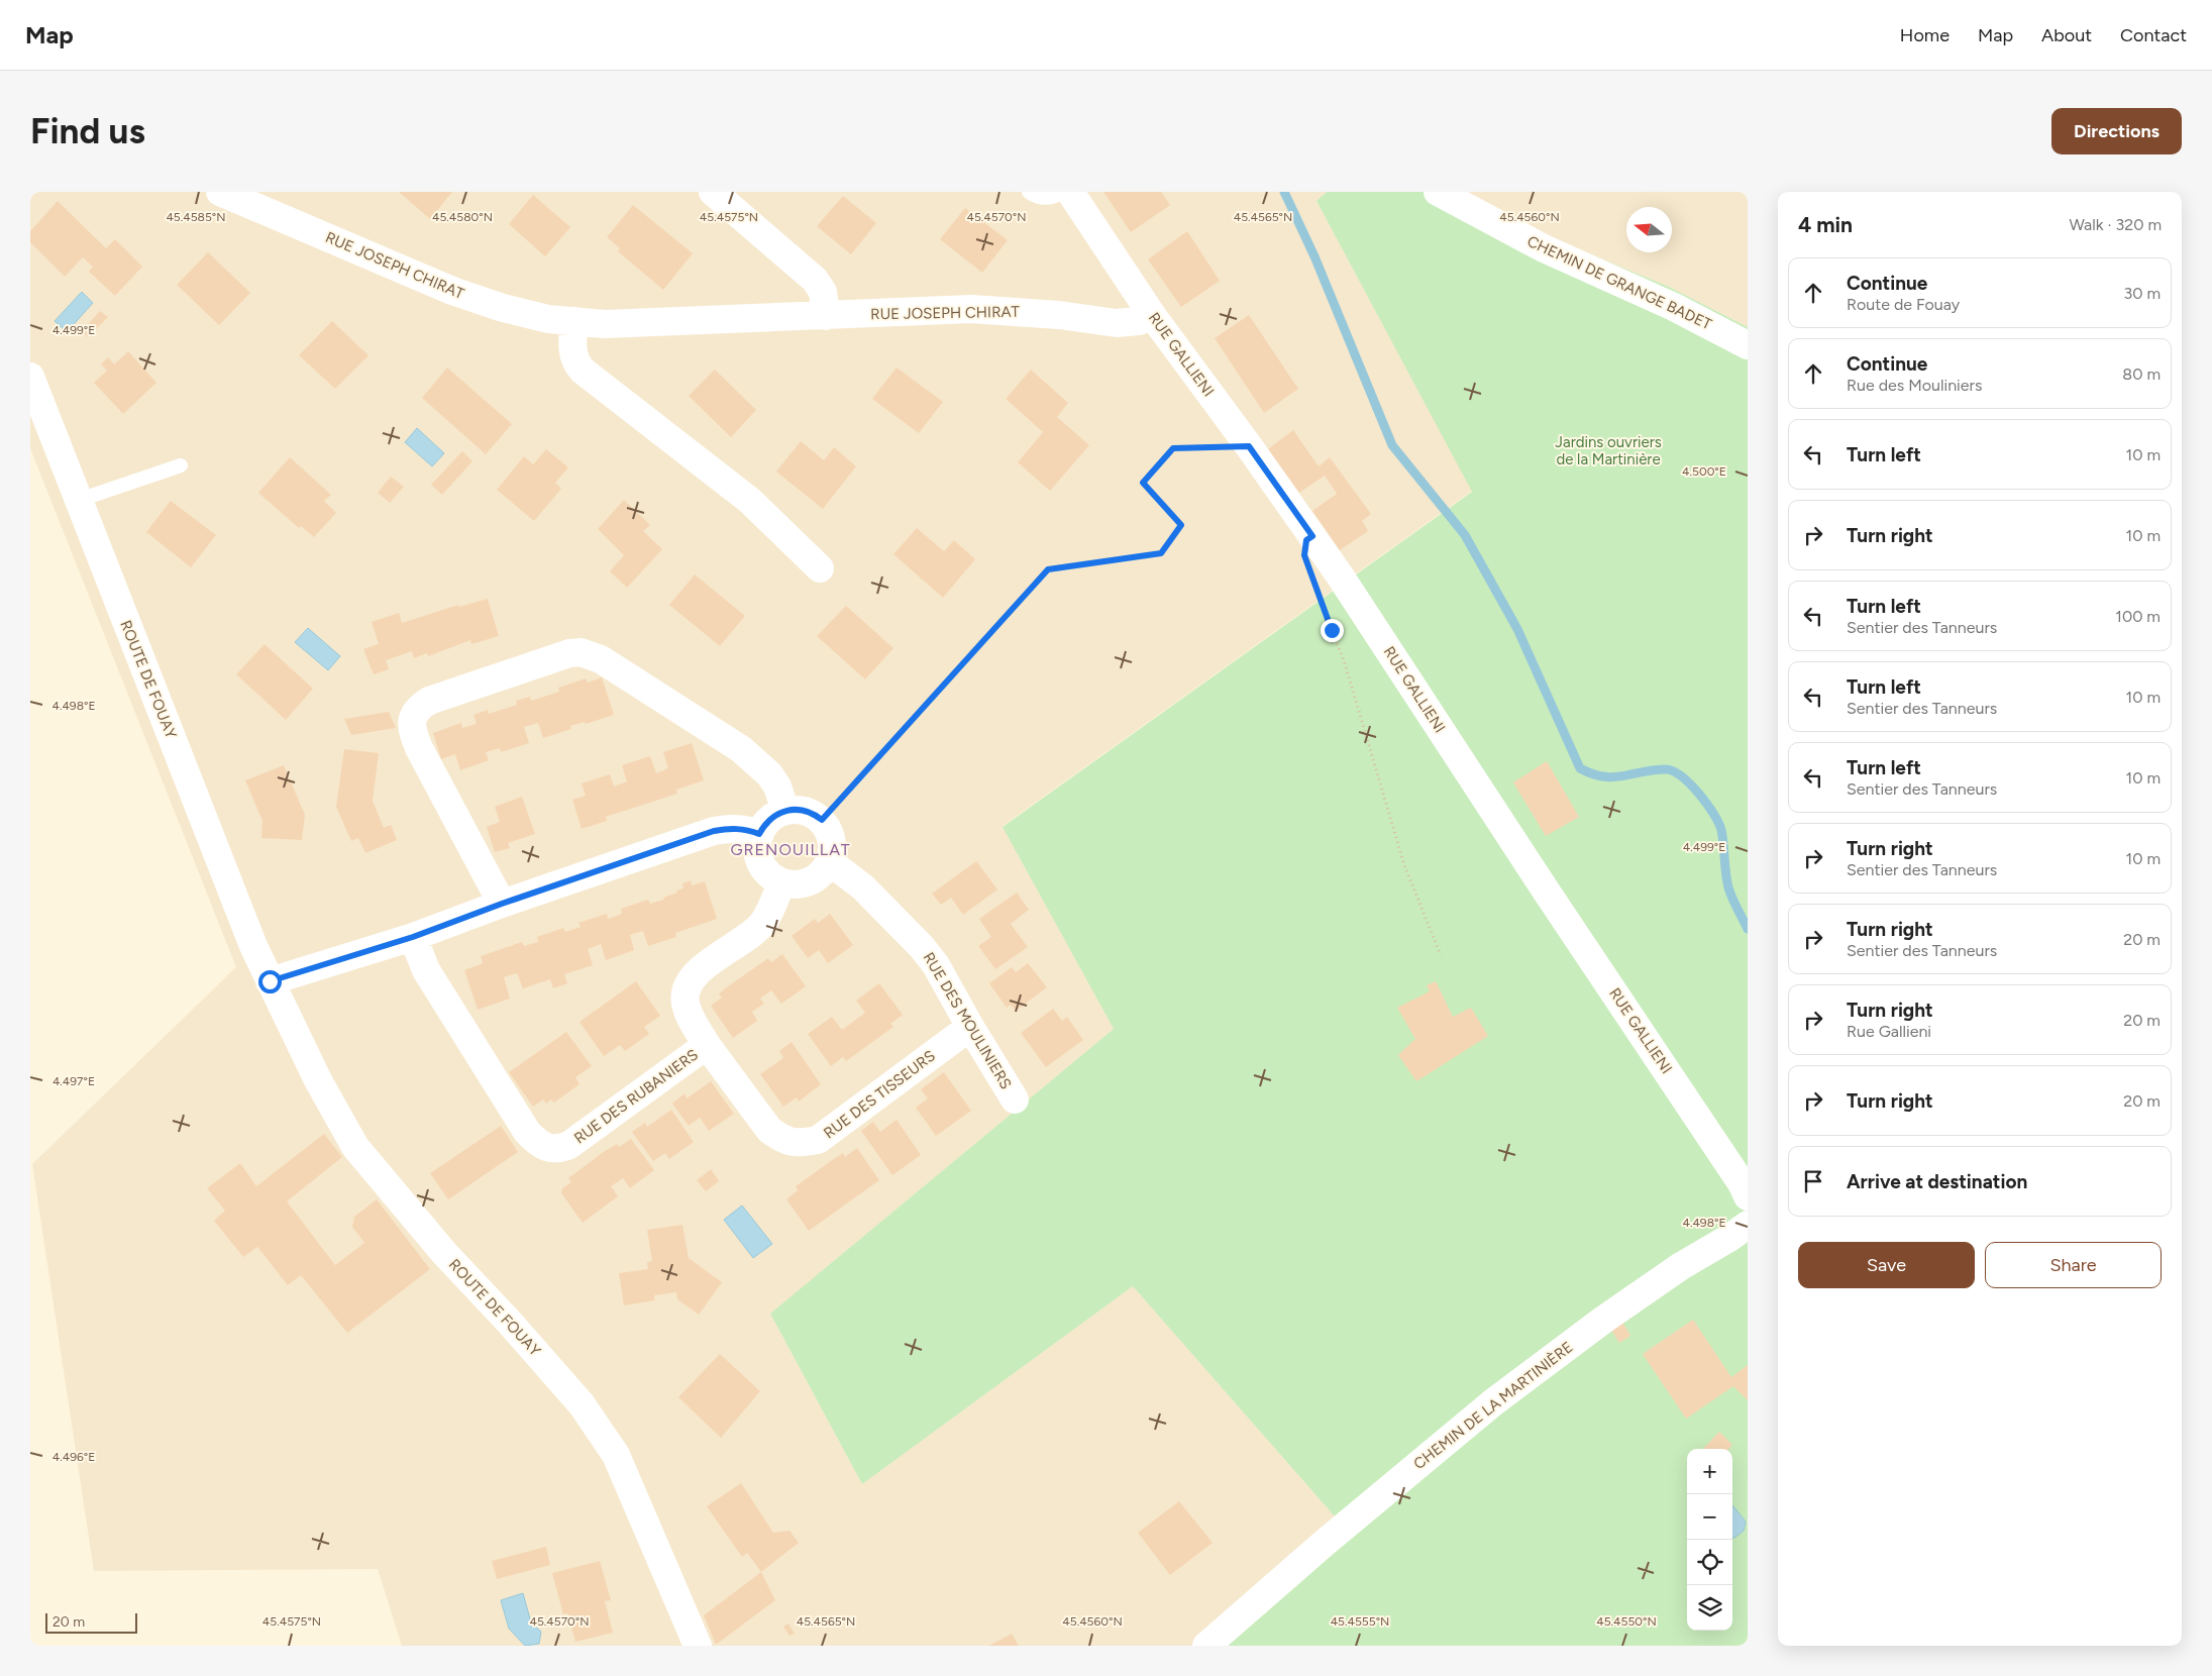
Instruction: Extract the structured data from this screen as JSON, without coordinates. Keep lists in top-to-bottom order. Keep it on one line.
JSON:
{"streets":{"street":["RUE JOSEPH CHIRAT","CHEMIN DE GRANGE BADET","RUE GALLIENI","ROUTE DE FOUAY","RUE DES MOULINIERS","RUE DES TISSEURS","RUE DES RUBANIERS","CHEMIN DE LA MARTINIÈRE"]},"crossings":[["RUE JOSEPH CHIRAT","RUE GALLIENI"],["RUE DES MOULINIERS","RUE DES TISSEURS"],["RUE DES MOULINIERS","RUE DES RUBANIERS"],["RUE DES TISSEURS","RUE DES RUBANIERS"]],"districts":["GRENOUILLAT"],"parks":["Jardins ouvriers de la Martinière"],"scale_bar":"20 m","north":"left","page":{"header":"Map","nav":["Home","Map","About","Contact"],"buttons":["Directions",["Save","Share"]],"title":"Find us","heading":["4 min","Walk · 320 m"],"list":[["Continue","Route de Fouay","30 m"],["Continue","Rue des Mouliniers","80 m"],["Turn left","10 m"],["Turn right","10 m"],["Turn left","Sentier des Tanneurs","100 m"],["Turn left","Sentier des Tanneurs","10 m"],["Turn left","Sentier des Tanneurs","10 m"],["Turn right","Sentier des Tanneurs","10 m"],["Turn right","Sentier des Tanneurs","20 m"],["Turn right","Rue Gallieni","20 m"],["Turn right","20 m"],"Arrive at destination"],"map_buttons":["+","−"],"scale":"20 m"},"coordinates":["45.4585°N","45.4580°N","45.4575°N","45.4570°N","45.4565°N","45.4560°N","4.499°E","4.500°E","4.498°E","4.497°E","4.496°E","45.4555°N","45.4550°N"]}
